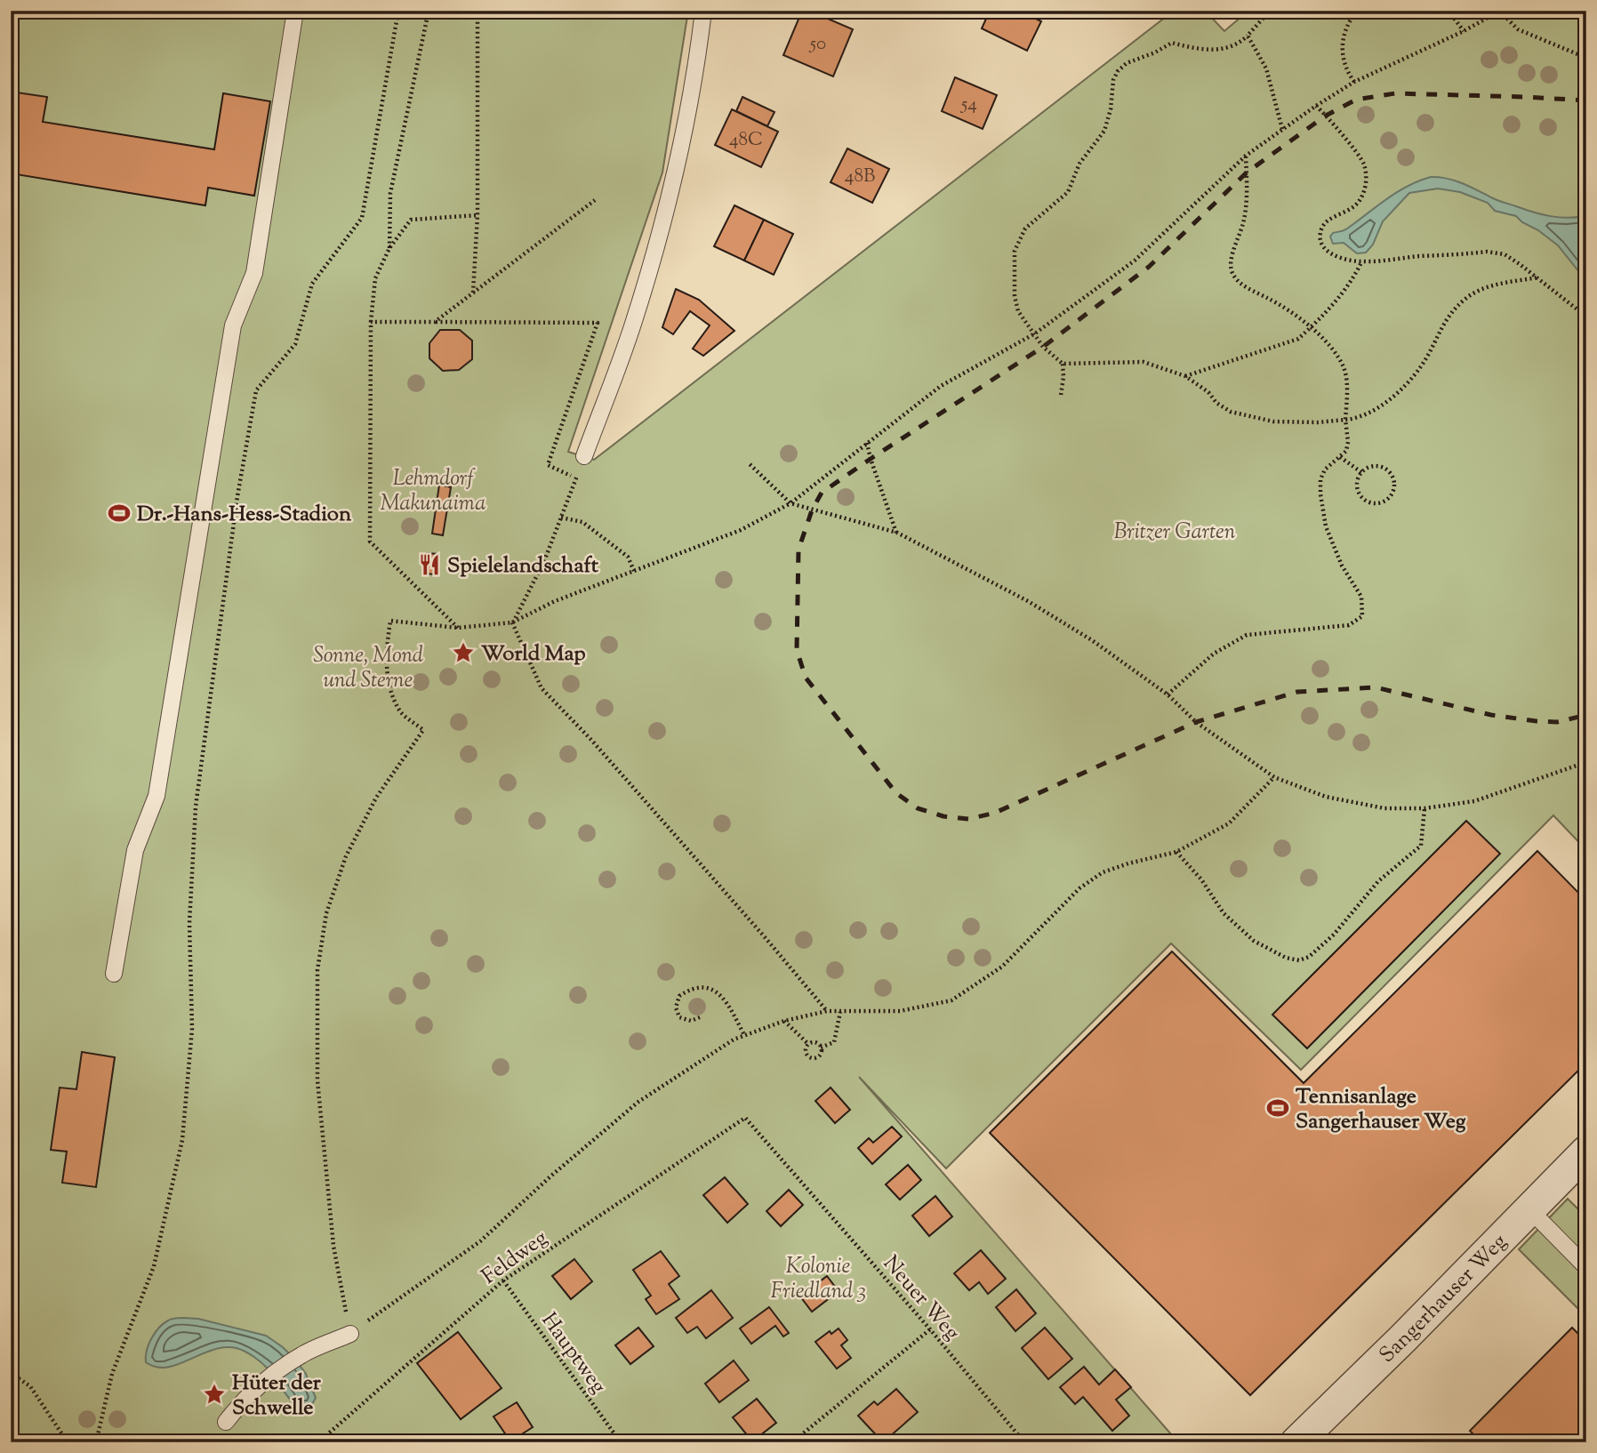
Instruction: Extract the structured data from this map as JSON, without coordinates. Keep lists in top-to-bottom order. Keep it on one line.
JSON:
{"streets":{"street":["Sangerhauser Weg"],"path":["Feldweg","Neuer Weg","Hauptweg"]},"crossings":[["Feldweg","Neuer Weg"],["Feldweg","Hauptweg"]],"parks":["Lehmdorf Makunaima","Britzer Garten","Sonne, Mond und Sterne","Kolonie Friedland 3"],"places":{"sports":["Dr.-Hans-Hess-Stadion","Tennisanlage Sangerhauser Weg"],"restaurant":["Spielelandschaft"],"place":["World Map","Hüter der Schwelle"]},"house_numbers":["50","54","48C","48B"]}
